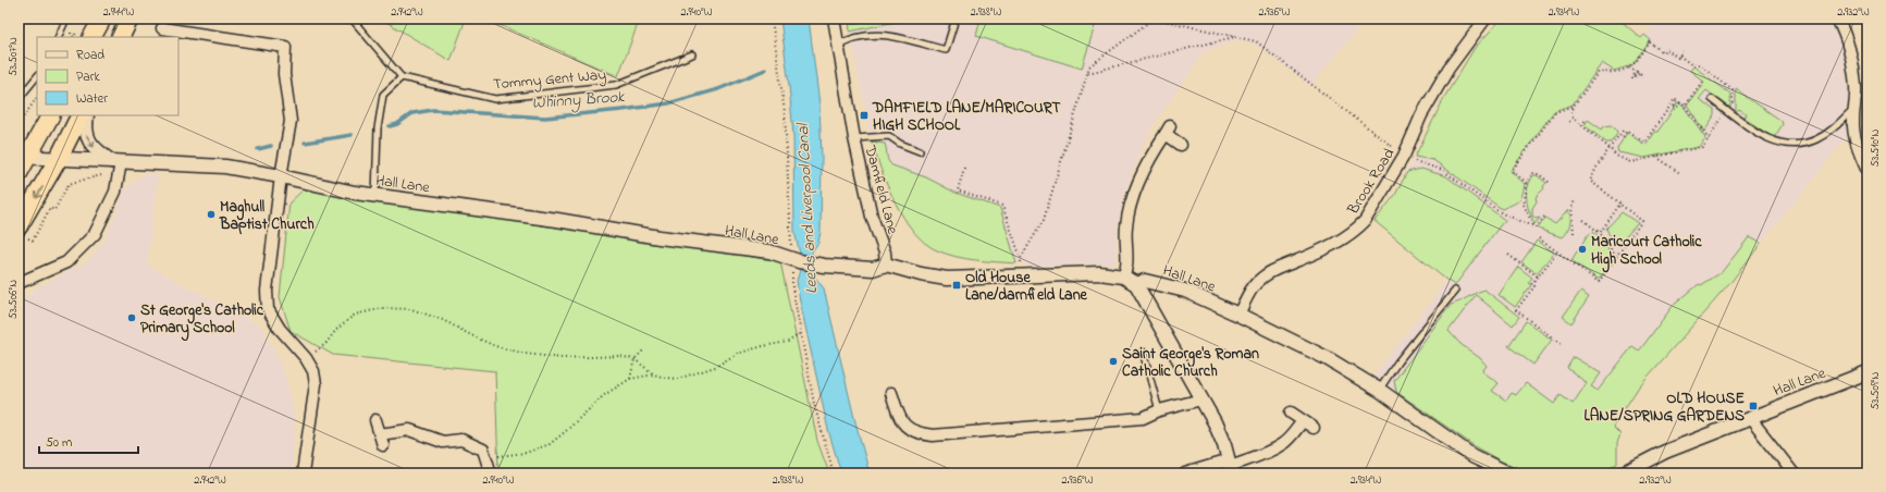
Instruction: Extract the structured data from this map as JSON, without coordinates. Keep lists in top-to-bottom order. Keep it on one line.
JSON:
{"streets":{"street":["Brook Road","Hall Lane","Damfield Lane"],"lane":["Tommy Gent Way"]},"crossings":[["Brook Road","Hall Lane"],["Hall Lane","Damfield Lane"]],"water":["Whinny Brook","Leeds and Liverpool Canal"],"places":{"transit":["DAMFIELD LANE/MARICOURT HIGH SCHOOL","Old House Lane/darnfield Lane","OLD HOUSE LANE/SPRING GARDENS"],"other":["Maghull Baptist Church","Maricourt Catholic High School","St George's Catholic Primary School","Saint George's Roman Catholic Church"]},"legend":["Road","Park","Water"],"scale_bar":"50 m","coordinates":["2.944°W","2.942°W","2.940°W","2.938°W","2.936°W","2.934°W","2.932°W","53.507°N","53.510°N","53.506°N","53.509°N"]}
